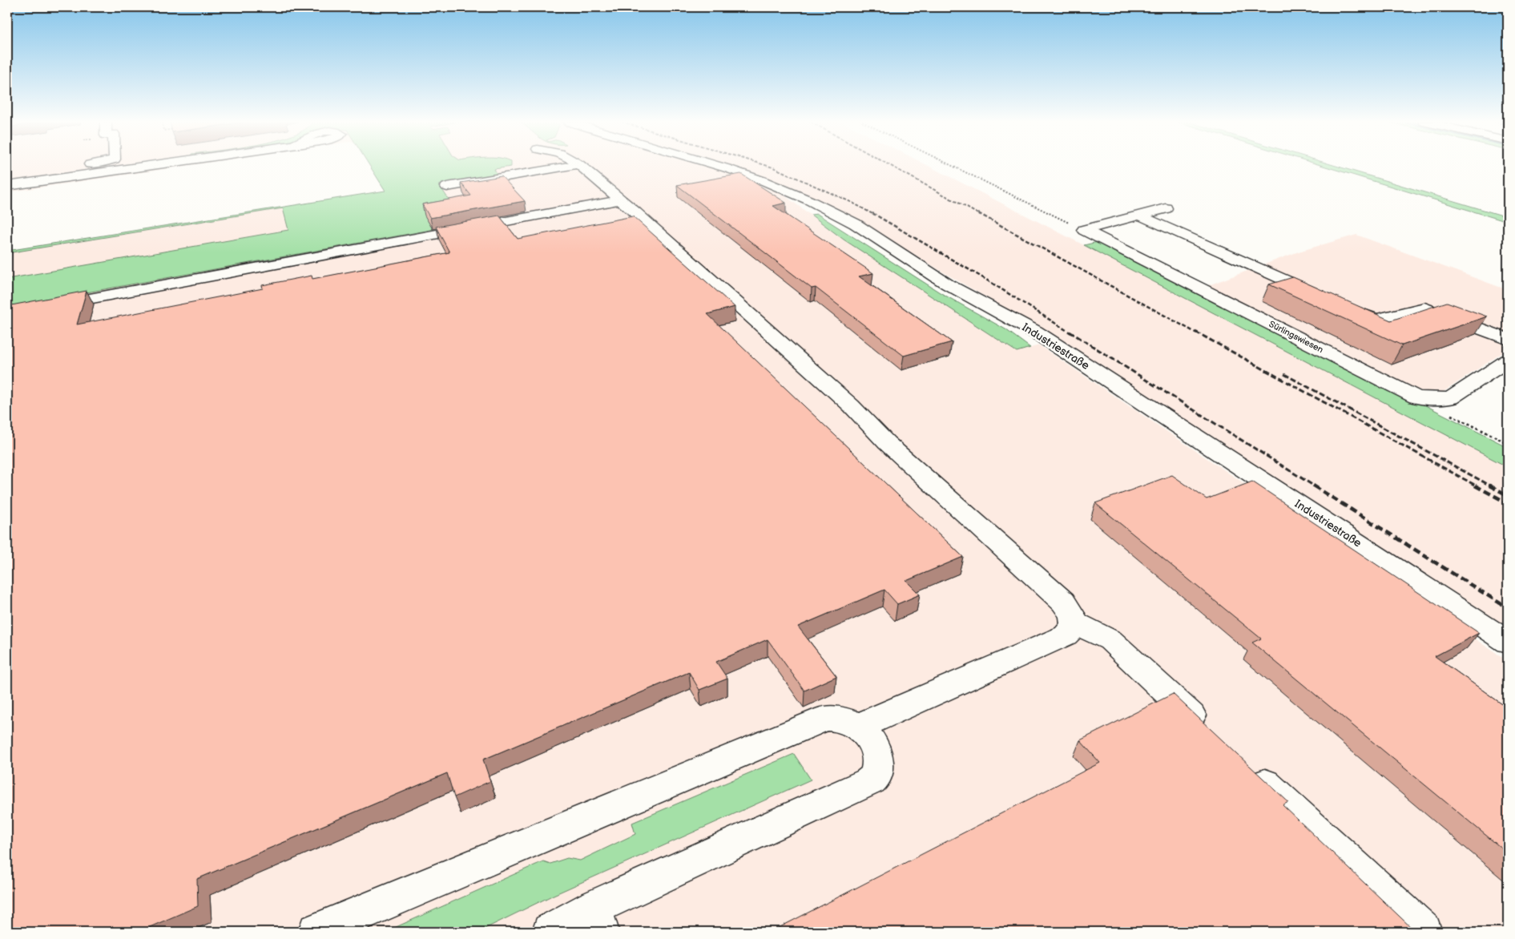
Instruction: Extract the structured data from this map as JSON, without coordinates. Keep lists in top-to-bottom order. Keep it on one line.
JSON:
{"streets":{"street":["Sürlingswiesen","Industriestraße"]}}
